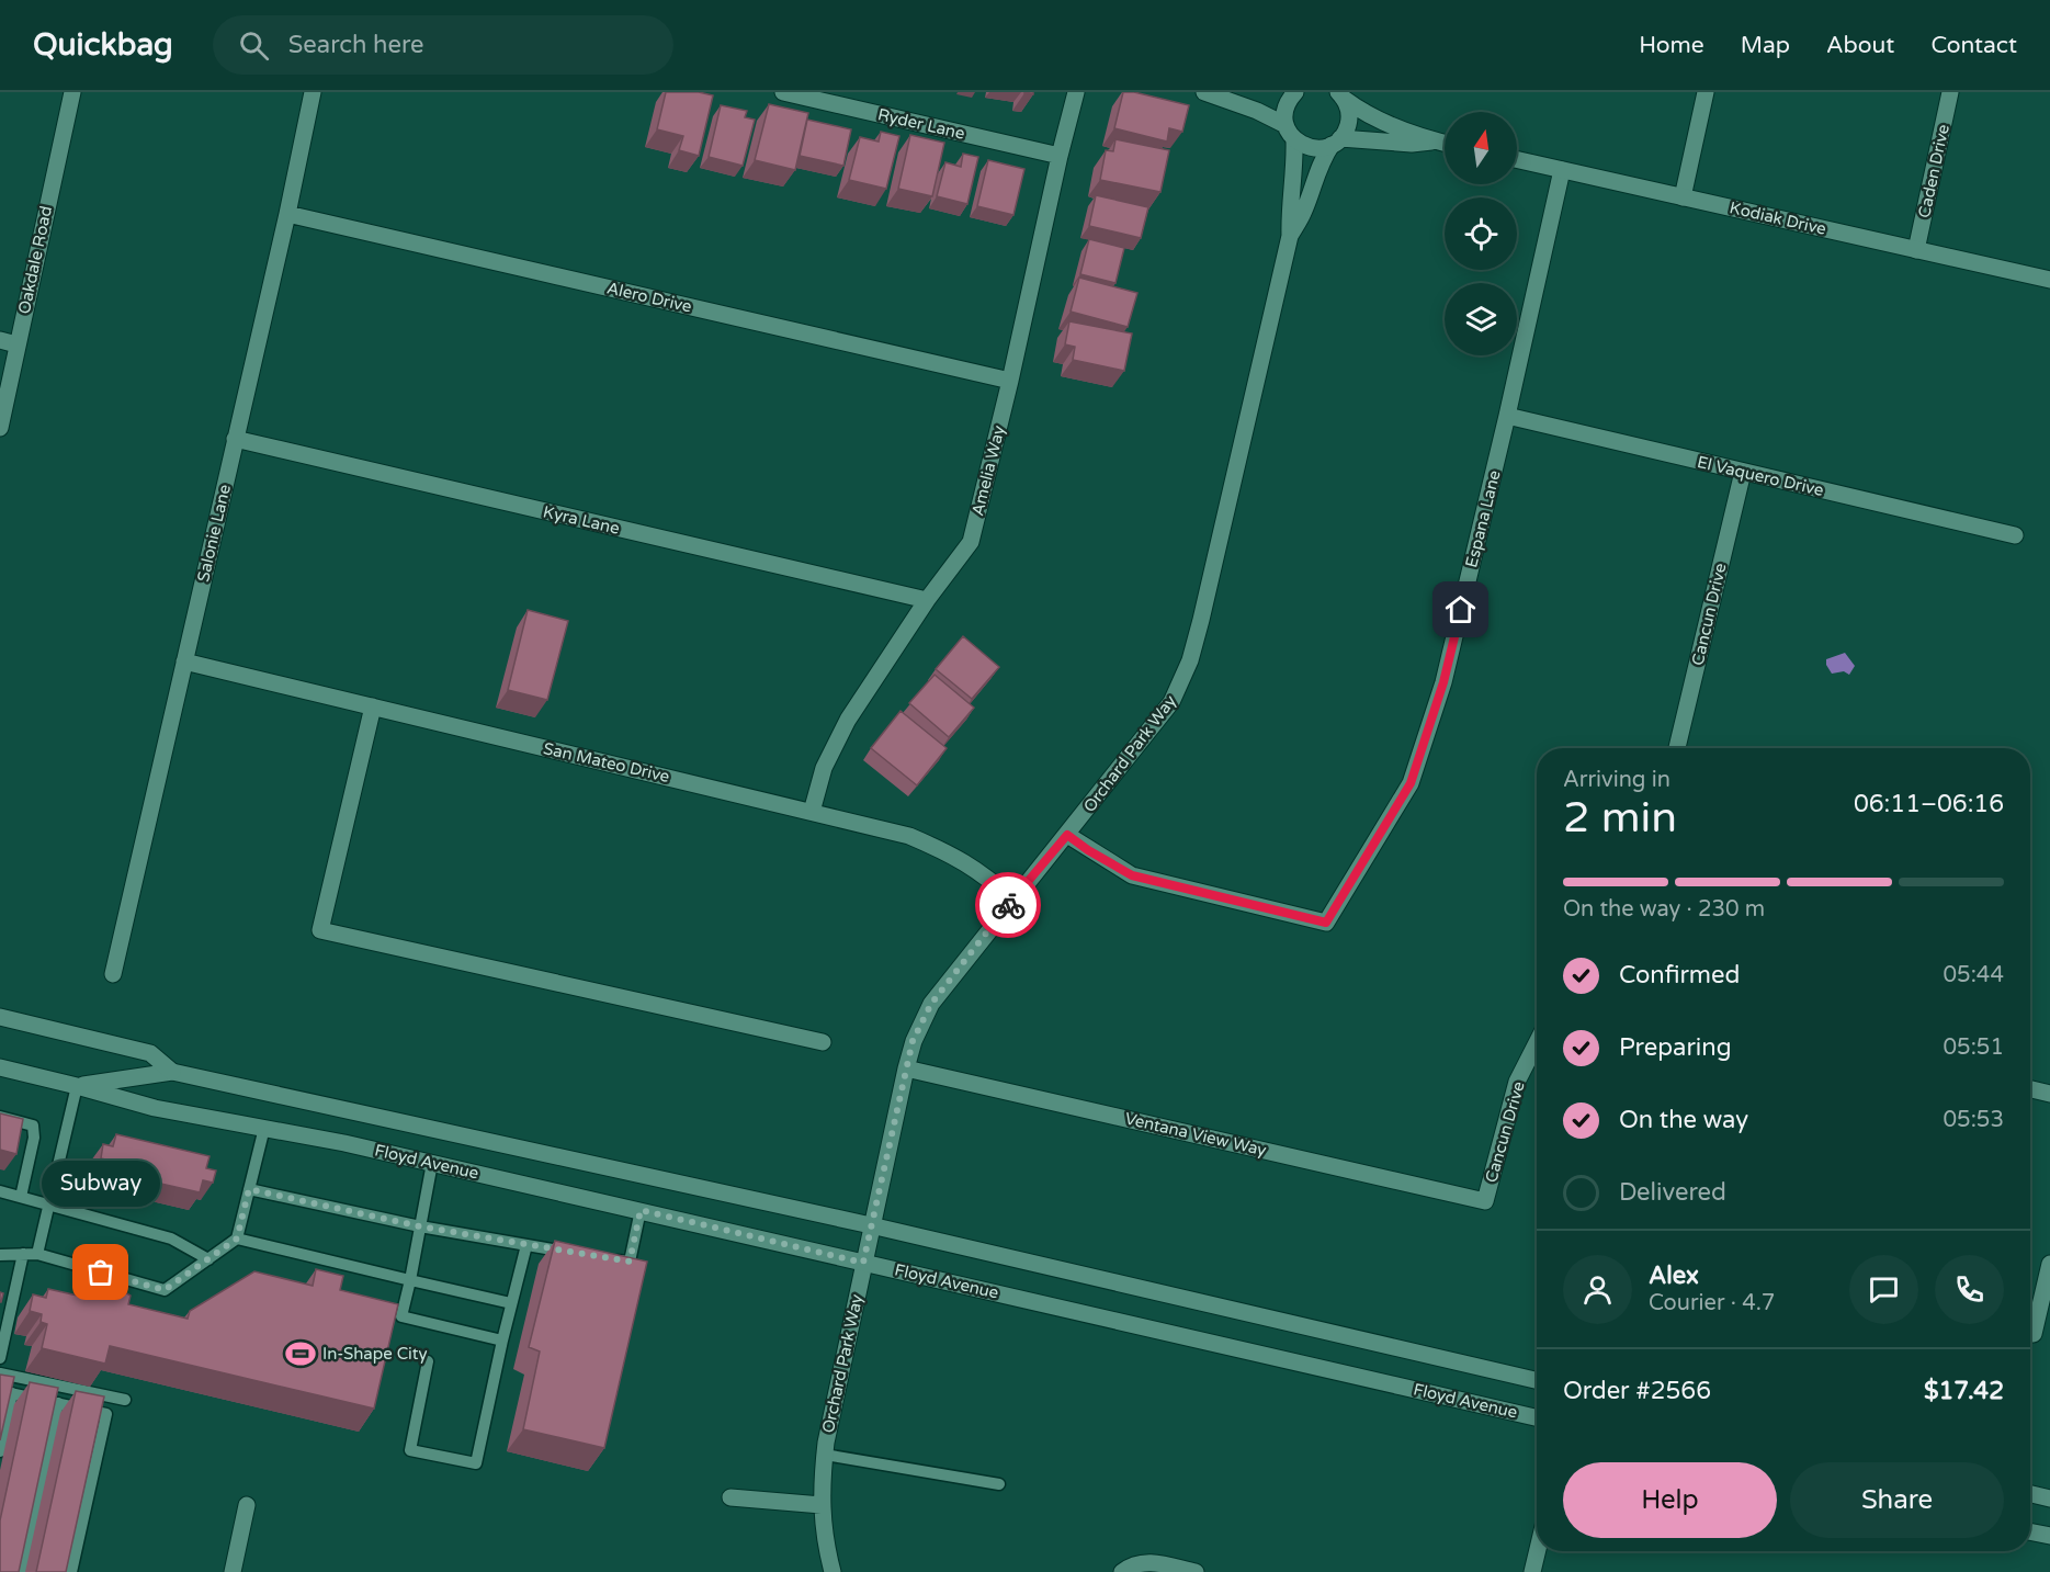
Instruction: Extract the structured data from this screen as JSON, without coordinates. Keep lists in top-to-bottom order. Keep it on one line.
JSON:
{"streets":{"street":["Ryder Lane","Caden Drive","Kodiak Drive","Oakdale Road","Alero Drive","Amelia Way","El Vaquero Drive","Espana Lane","Kyra Lane","Salonie Lane","Cancun Drive","Orchard Park Way","San Mateo Drive","Ventana View Way","Floyd Avenue"]},"crossings":[["Ryder Lane","Amelia Way"],["Caden Drive","Kodiak Drive"],["Kodiak Drive","Espana Lane"],["Alero Drive","Amelia Way"],["Alero Drive","Salonie Lane"],["Amelia Way","Kyra Lane"],["Amelia Way","San Mateo Drive"],["El Vaquero Drive","Espana Lane"],["El Vaquero Drive","Cancun Drive"],["Espana Lane","Orchard Park Way"],["Kyra Lane","Salonie Lane"],["Salonie Lane","San Mateo Drive"],["Cancun Drive","Ventana View Way"],["Orchard Park Way","San Mateo Drive"],["Orchard Park Way","Ventana View Way"],["Orchard Park Way","Floyd Avenue"]],"places":{"other":["Subway"],"sports":["In-Shape City"]},"north":"top","page":{"header":"Quickbag","search":"Search here","nav":["Home","Map","About","Contact"],"heading":["2 min","Arriving in","06:11–06:16"],"panel":["Alex","Courier · 4.7","Order #2566","$17.42"],"bar":"On the way · 230 m","list":[["Confirmed","05:44"],["Preparing","05:51"],["On the way","05:53"],"Delivered"],"bubble":"Subway","buttons":["Help","Share"]}}
